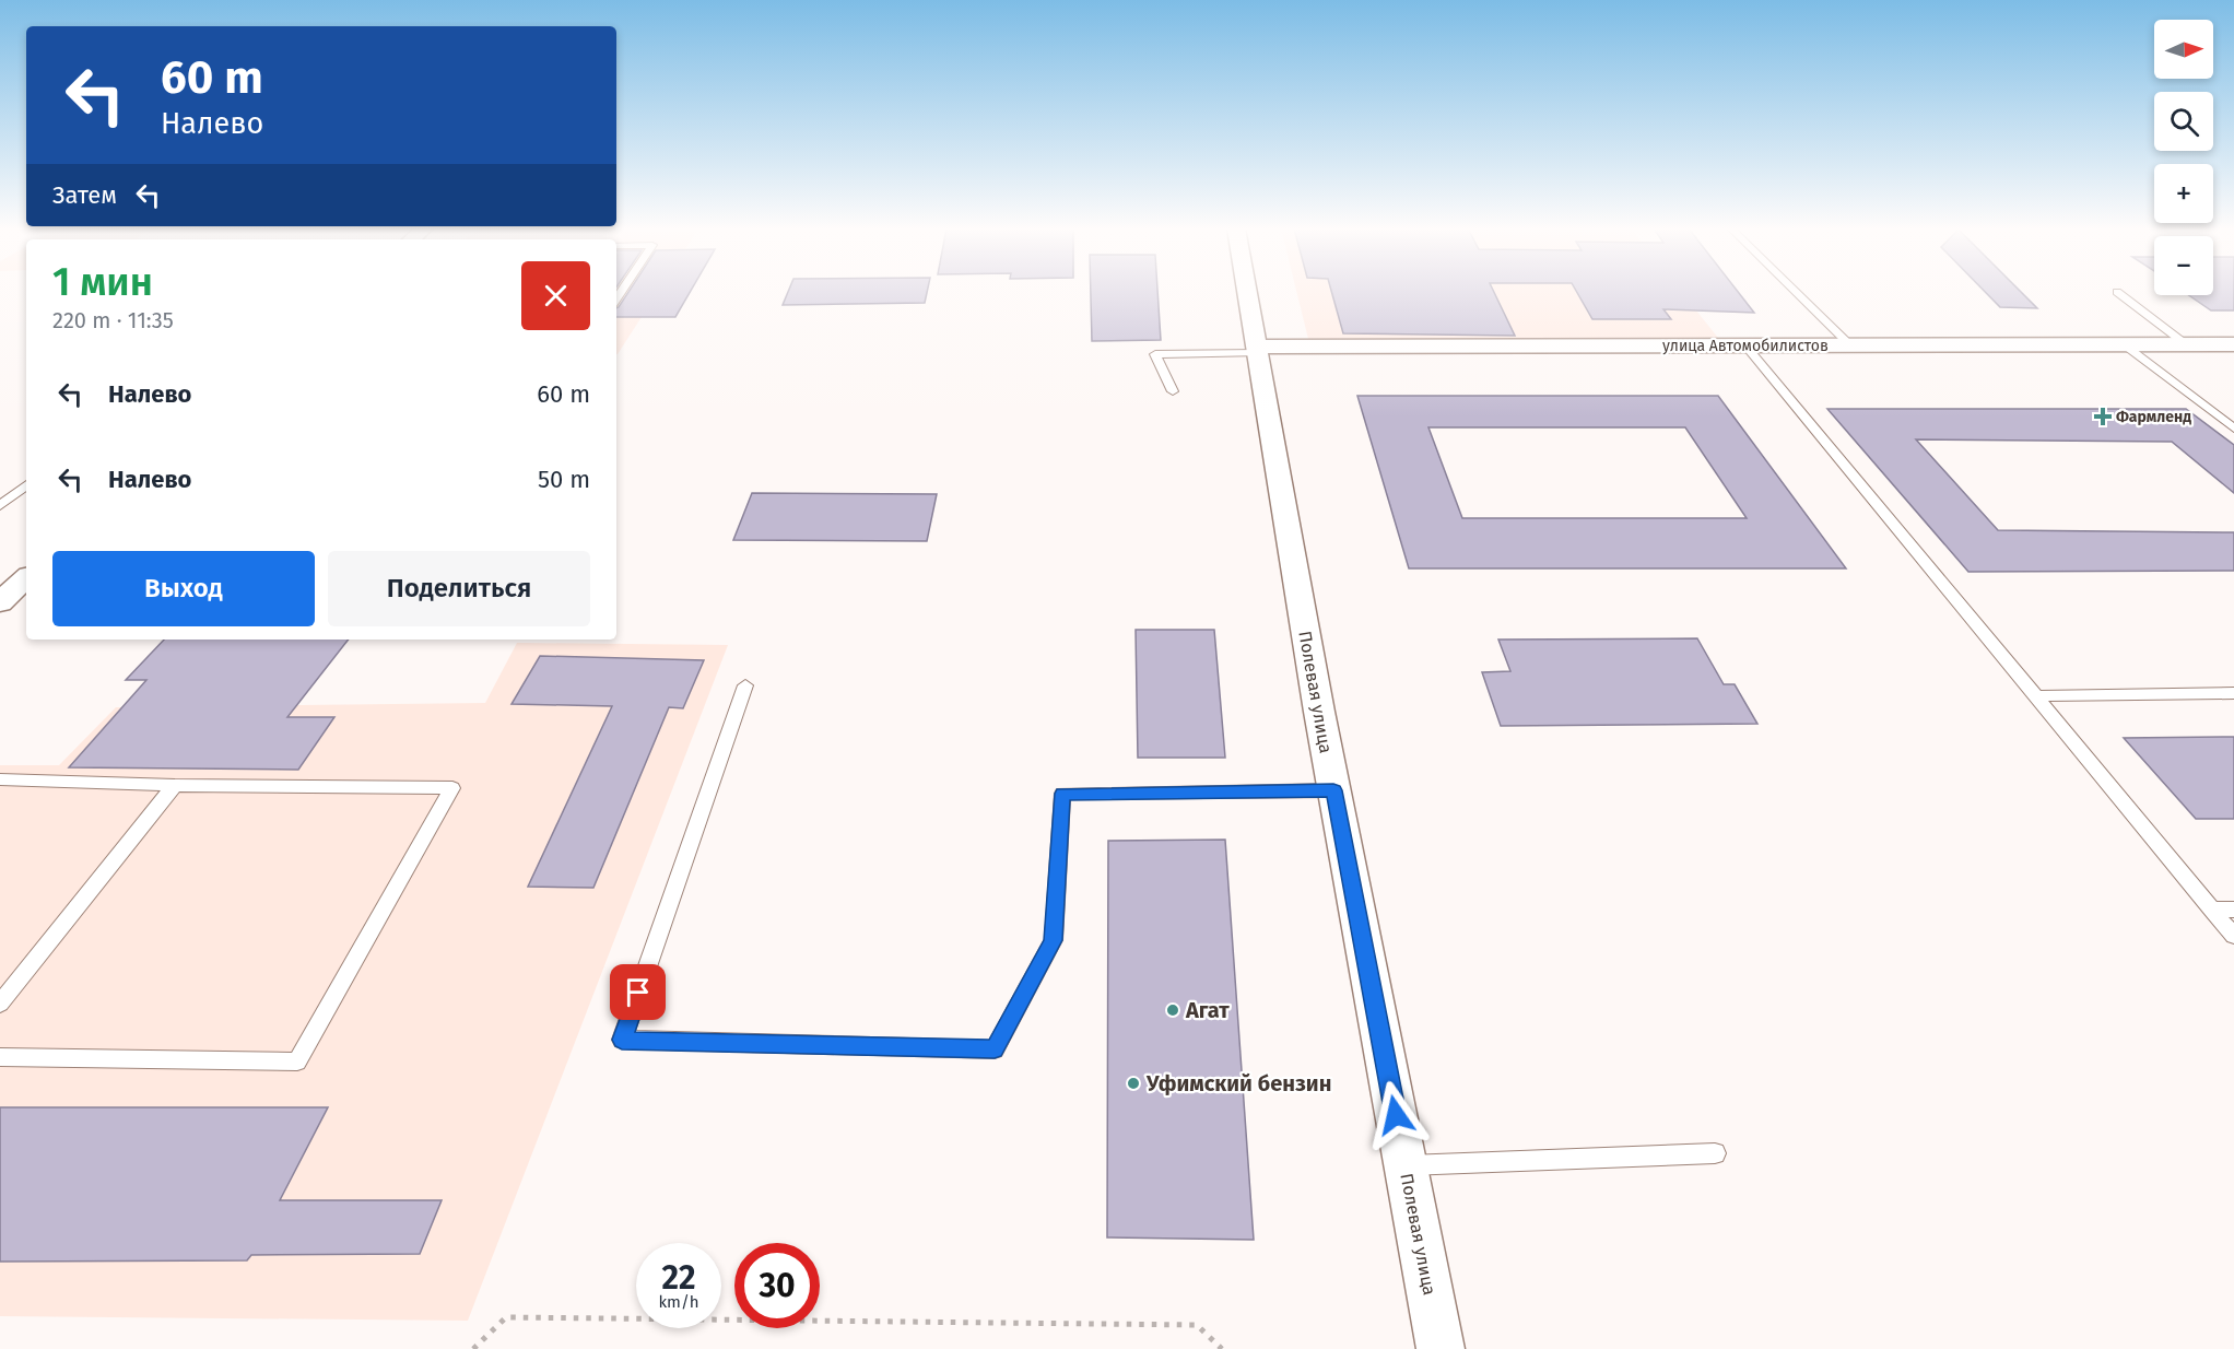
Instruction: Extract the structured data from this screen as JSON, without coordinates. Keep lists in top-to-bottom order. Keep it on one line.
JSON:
{"streets":{"street":["улица Автомобилистов","Полевая улица"]},"crossings":[["улица Автомобилистов","Полевая улица"]],"places":{"health":["Фармленд"],"other":["Агат","Уфимский бензин"]},"north":"right","page":{"map_buttons":["+","−"],"turn":["60 m","Налево"],"then":"Затем","heading":["1 мин","220 m · 11:35"],"list":[{"name":"Налево","value":"60 m"},{"name":"Налево","value":"50 m"}],"buttons":["Выход","Поделиться"],"speed":"22 km/h","limit":"30"}}
